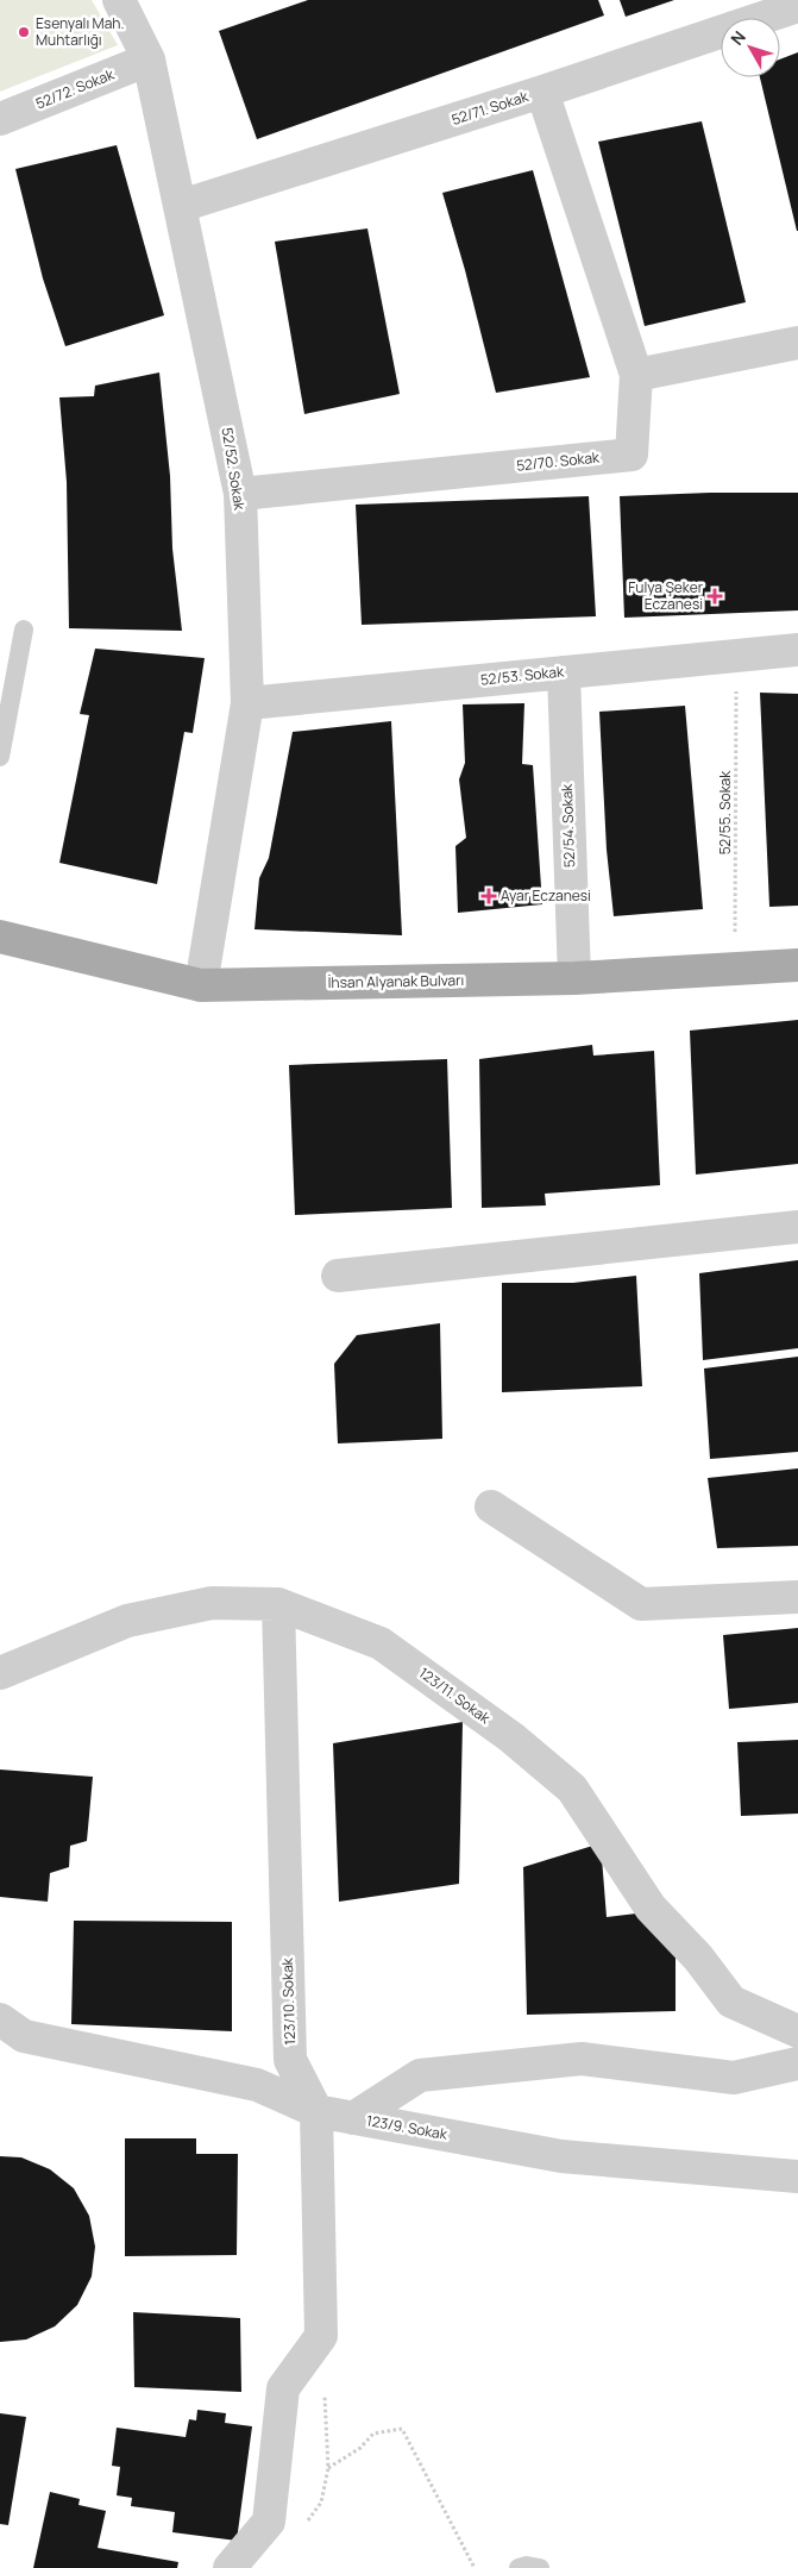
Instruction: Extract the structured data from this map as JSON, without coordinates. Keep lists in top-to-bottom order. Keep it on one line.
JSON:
{"streets":{"main road":["İhsan Alyanak Bulvarı"],"street":["52/72. Sokak","52/71. Sokak","52/70. Sokak","52/52. Sokak","52/53. Sokak","52/54. Sokak","123/11. Sokak","123/10. Sokak","123/9. Sokak"],"path":["52/55. Sokak"]},"crossings":[["52/72. Sokak","52/52. Sokak"],["52/71. Sokak","52/52. Sokak"],["52/70. Sokak","52/52. Sokak"],["52/52. Sokak","52/53. Sokak"],["52/52. Sokak","İhsan Alyanak Bulvarı"],["52/53. Sokak","52/55. Sokak"],["52/53. Sokak","52/54. Sokak"],["52/55. Sokak","İhsan Alyanak Bulvarı"],["52/54. Sokak","İhsan Alyanak Bulvarı"],["123/11. Sokak","123/10. Sokak"],["123/10. Sokak","123/9. Sokak"]],"places":{"other":["Esenyalı Mah. Muhtarlığı"],"health":["Fulya Şeker Eczanesi","Ayar Eczanesi"]},"north":"top left"}
